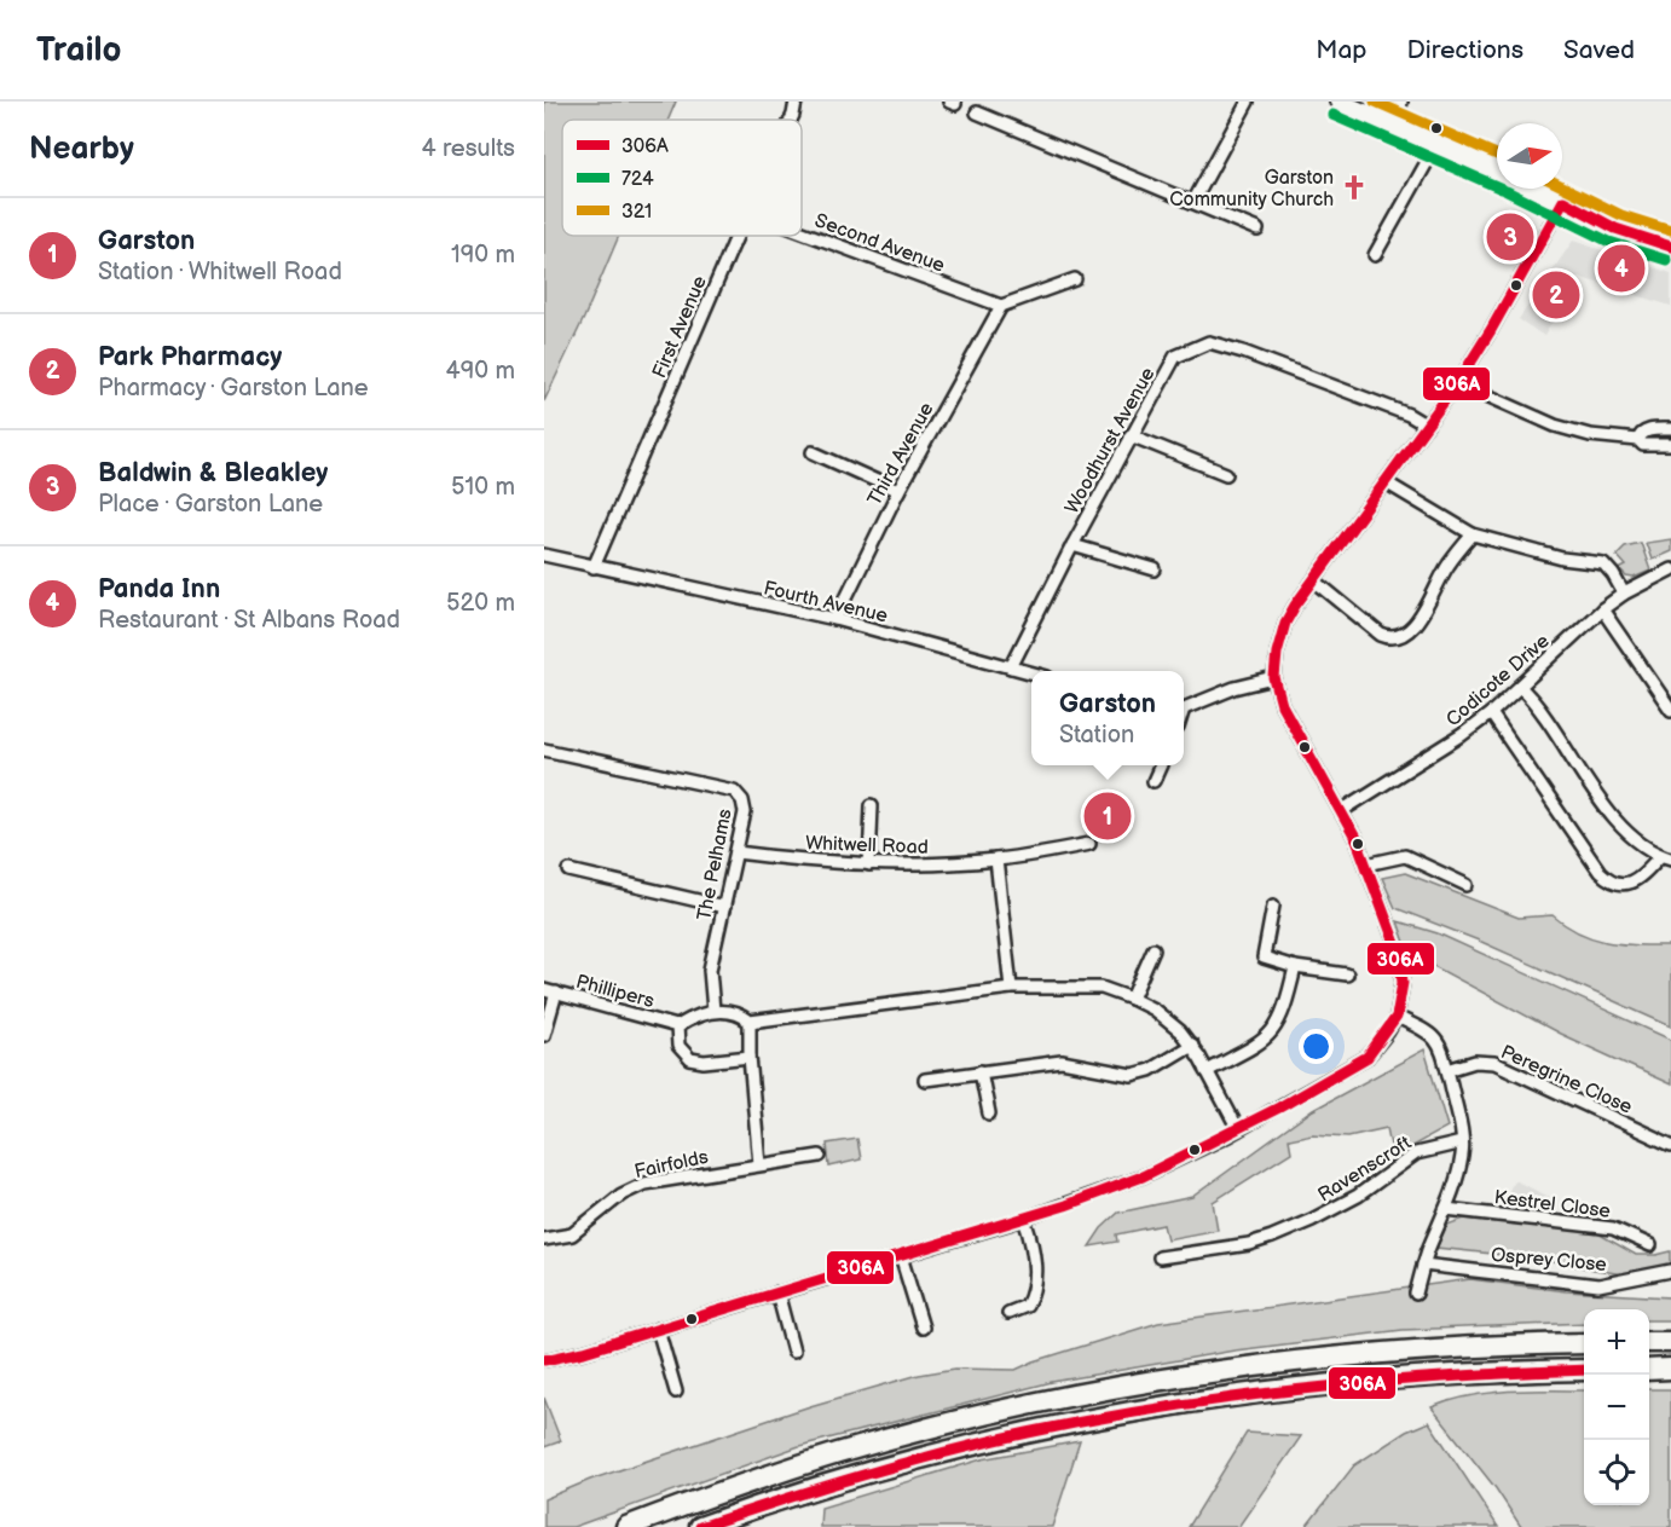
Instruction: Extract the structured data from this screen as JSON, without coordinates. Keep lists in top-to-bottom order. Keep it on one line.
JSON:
{"streets":{"street":["Second Avenue","First Avenue","Woodhurst Avenue","Third Avenue","Fourth Avenue","Codicote Drive","Whitwell Road","The Pelhams","Phillipers","Peregrine Close","Fairfolds","Ravenscroft","Kestrel Close","Osprey Close"]},"crossings":[["Second Avenue","Third Avenue"],["First Avenue","Fourth Avenue"],["Woodhurst Avenue","Fourth Avenue"],["Third Avenue","Fourth Avenue"],["Whitwell Road","The Pelhams"],["The Pelhams","Phillipers"]],"places":{"church":["Garston Community Church"]},"lines":["transit line 321","transit line 724","transit line 306A"],"legend":["306A","724","321"],"north":"right","page":{"header":"Trailo","nav":["Map","Directions","Saved"],"heading":["Nearby","4 results"],"list":[{"mark":"1","name":"Garston","note":"Station · Whitwell Road","value":"190 m"},{"mark":"2","name":"Park Pharmacy","note":"Pharmacy · Garston Lane","value":"490 m"},{"mark":"3","name":"Baldwin & Bleakley","note":"Place · Garston Lane","value":"510 m"},{"mark":"4","name":"Panda Inn","note":"Restaurant · St Albans Road","value":"520 m"}],"pins":["3","4","2","1"],"popup":["Garston","Station"],"map_buttons":["+","−"]}}
